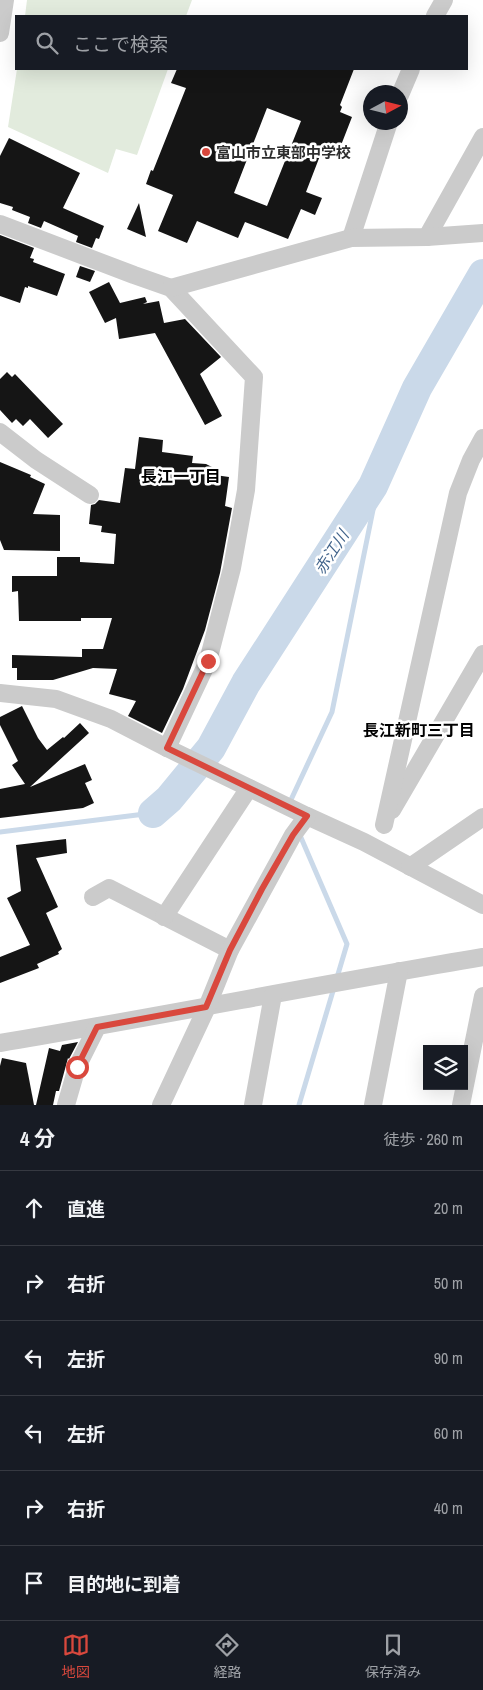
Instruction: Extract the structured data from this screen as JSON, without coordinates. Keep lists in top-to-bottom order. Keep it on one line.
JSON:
{"districts":["長江一丁目","長江新町三丁目"],"water":["赤江川"],"places":["富山市立東部中学校"],"north":"right","page":{"search":"ここで検索","heading":["4 分","徒歩 · 260 m"],"list":[["直進","20 m"],["右折","50 m"],["左折","90 m"],["左折","60 m"],["右折","40 m"],"目的地に到着"],"nav":["地図","経路","保存済み"]}}
